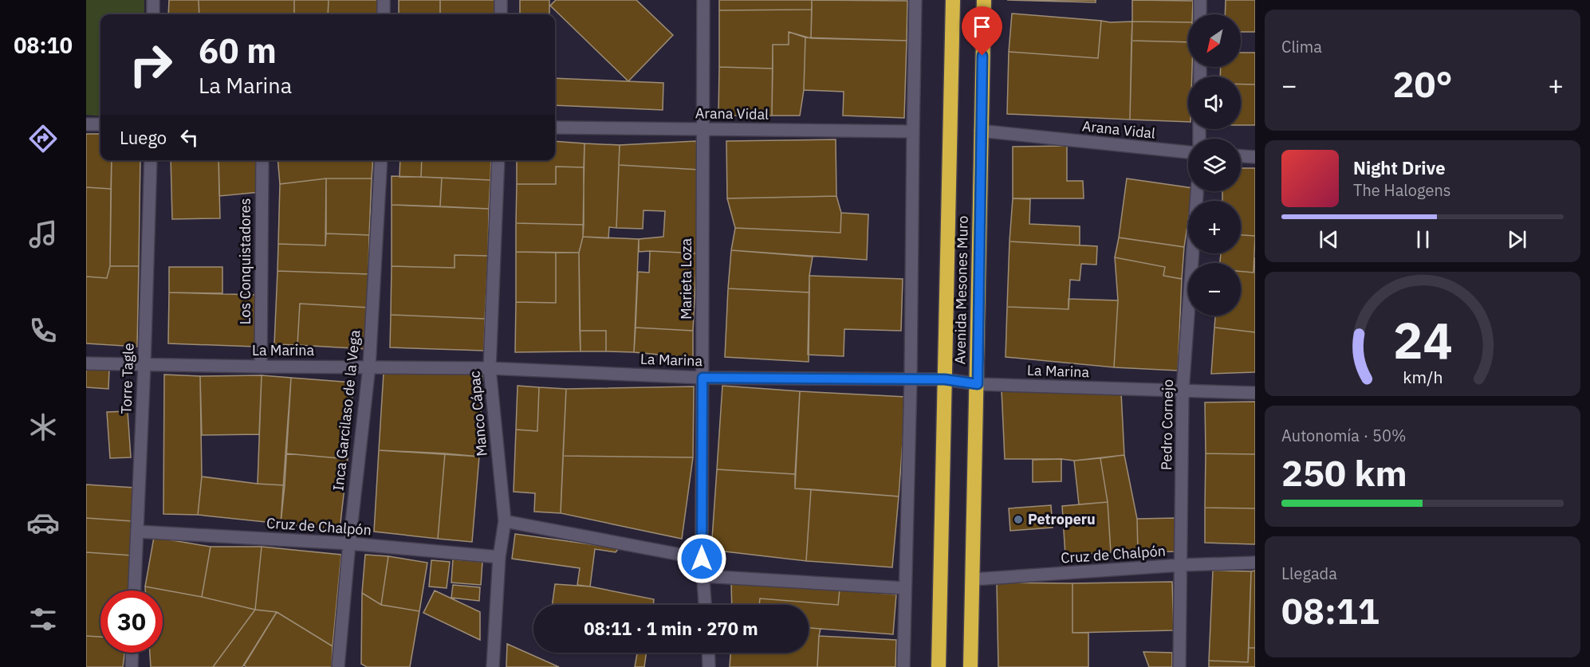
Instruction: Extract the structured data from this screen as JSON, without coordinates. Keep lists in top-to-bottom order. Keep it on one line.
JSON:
{"streets":{"highway":["Avenida Mesones Muro"],"street":["Arana Vidal","Los Conquistadores","Marieta Loza","La Marina","Torre Tagle","Inca Garcilaso de la Vega","Manco Cápac","Pedro Cornejo","Cruz de Chalpón"]},"crossings":[["Arana Vidal","Marieta Loza"],["Arana Vidal","Avenida Mesones Muro"],["Los Conquistadores","La Marina"],["Marieta Loza","La Marina"],["Avenida Mesones Muro","La Marina"],["Avenida Mesones Muro","Cruz de Chalpón"],["La Marina","Torre Tagle"],["La Marina","Inca Garcilaso de la Vega"],["La Marina","Manco Cápac"],["La Marina","Pedro Cornejo"],["Torre Tagle","Cruz de Chalpón"],["Inca Garcilaso de la Vega","Cruz de Chalpón"],["Manco Cápac","Cruz de Chalpón"],["Pedro Cornejo","Cruz de Chalpón"]],"places":["Petroperu"],"north":"bottom left","page":{"tabs":"08:10","tile":["Clima",["Autonomía · 50%","250 km"],["Llegada","08:11"]],"map_buttons":["+","−"],"turn":["60 m","La Marina"],"heat":["−","20°","+"],"then":"Luego","song":["Night Drive","The Halogens"],"limit":"30","trip":"08:11 · 1 min · 270 m","gauge":["24","km/h"]}}
